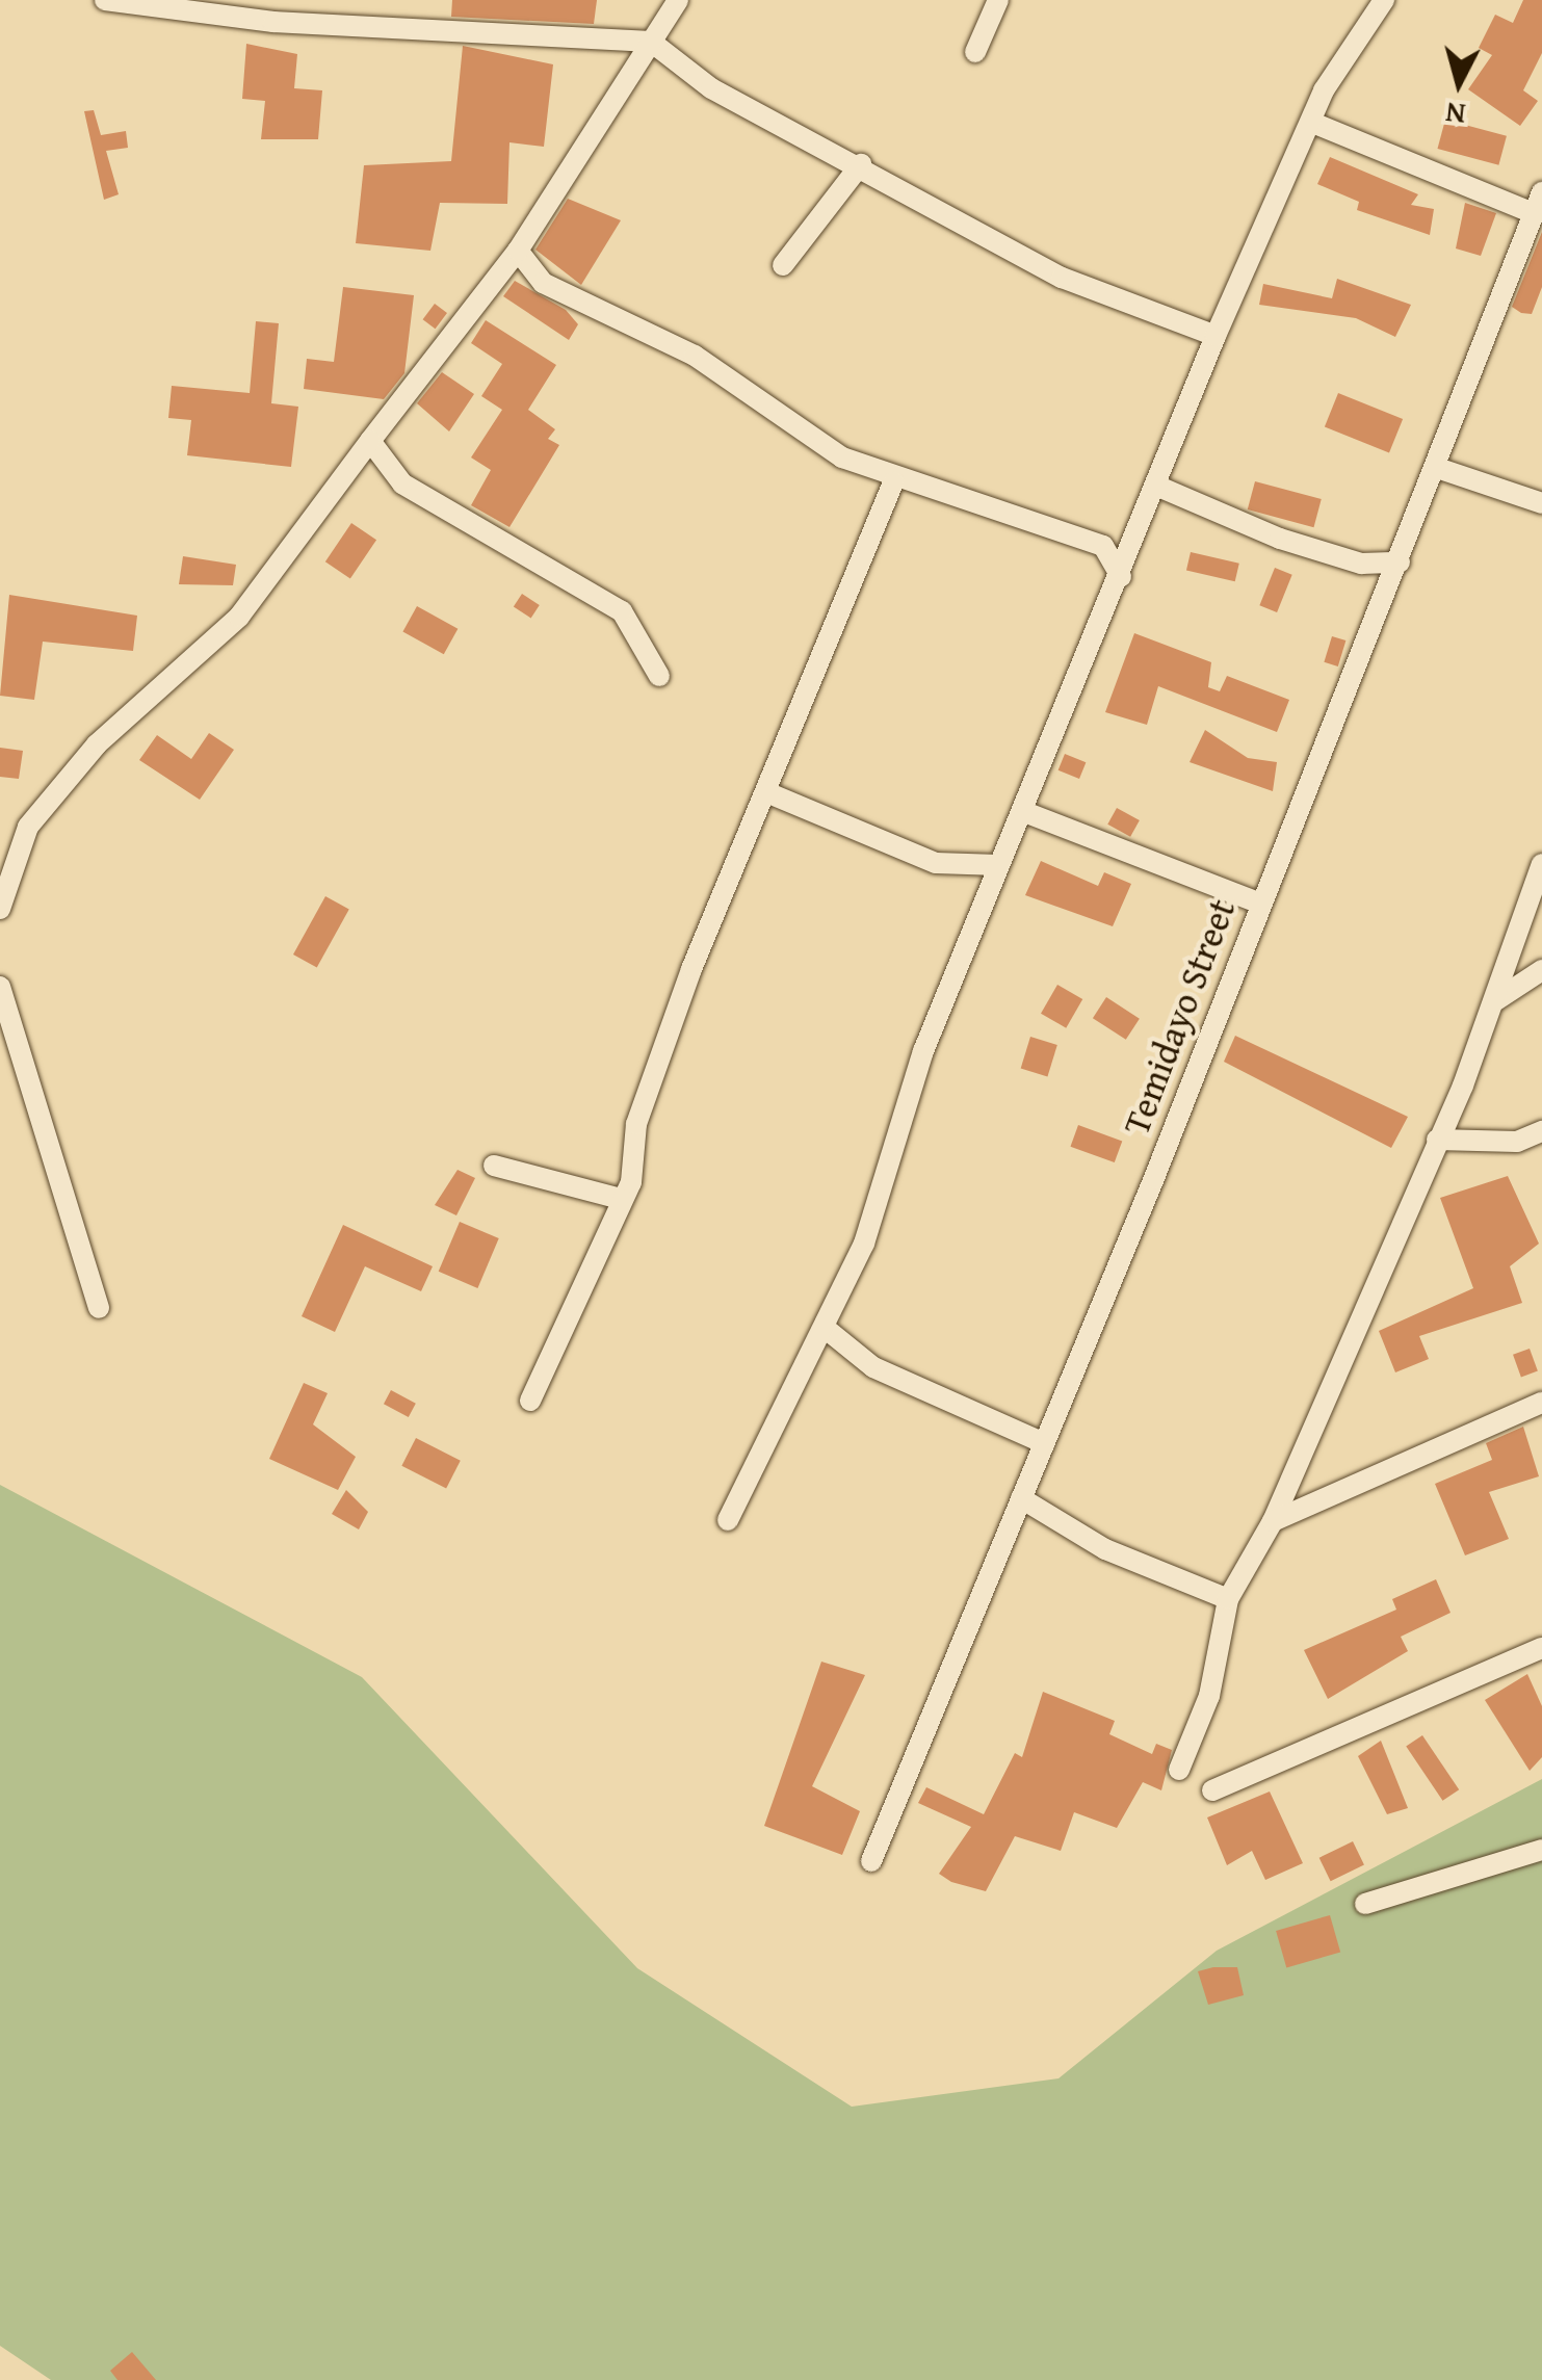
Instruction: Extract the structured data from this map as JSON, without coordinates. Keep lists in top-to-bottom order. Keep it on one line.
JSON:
{"streets":{"street":["Temidayo Street"]},"north":"bottom"}
